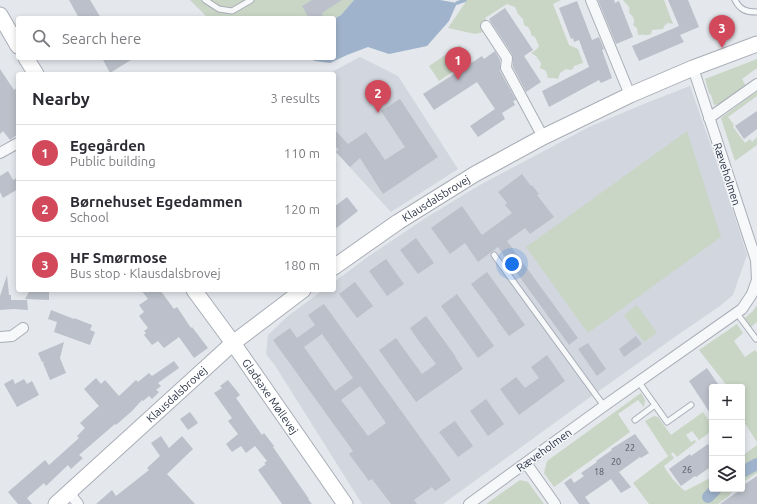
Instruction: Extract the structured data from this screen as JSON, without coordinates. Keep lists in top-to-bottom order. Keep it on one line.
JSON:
{"streets":{"street":["Ræveholmen","Klausdalsbrovej","Gladsaxe Møllevej"]},"crossings":[["Ræveholmen","Klausdalsbrovej"],["Klausdalsbrovej","Gladsaxe Møllevej"]],"house_numbers":["22","20","26","18"],"page":{"pins":["3","1","2"],"search":"Search here","heading":["Nearby","3 results"],"list":[{"mark":"1","name":"Egegården","note":"Public building","value":"110 m"},{"mark":"2","name":"Børnehuset Egedammen","note":"School","value":"120 m"},{"mark":"3","name":"HF Smørmose","note":"Bus stop · Klausdalsbrovej","value":"180 m"}],"map_buttons":["+","−"]}}
